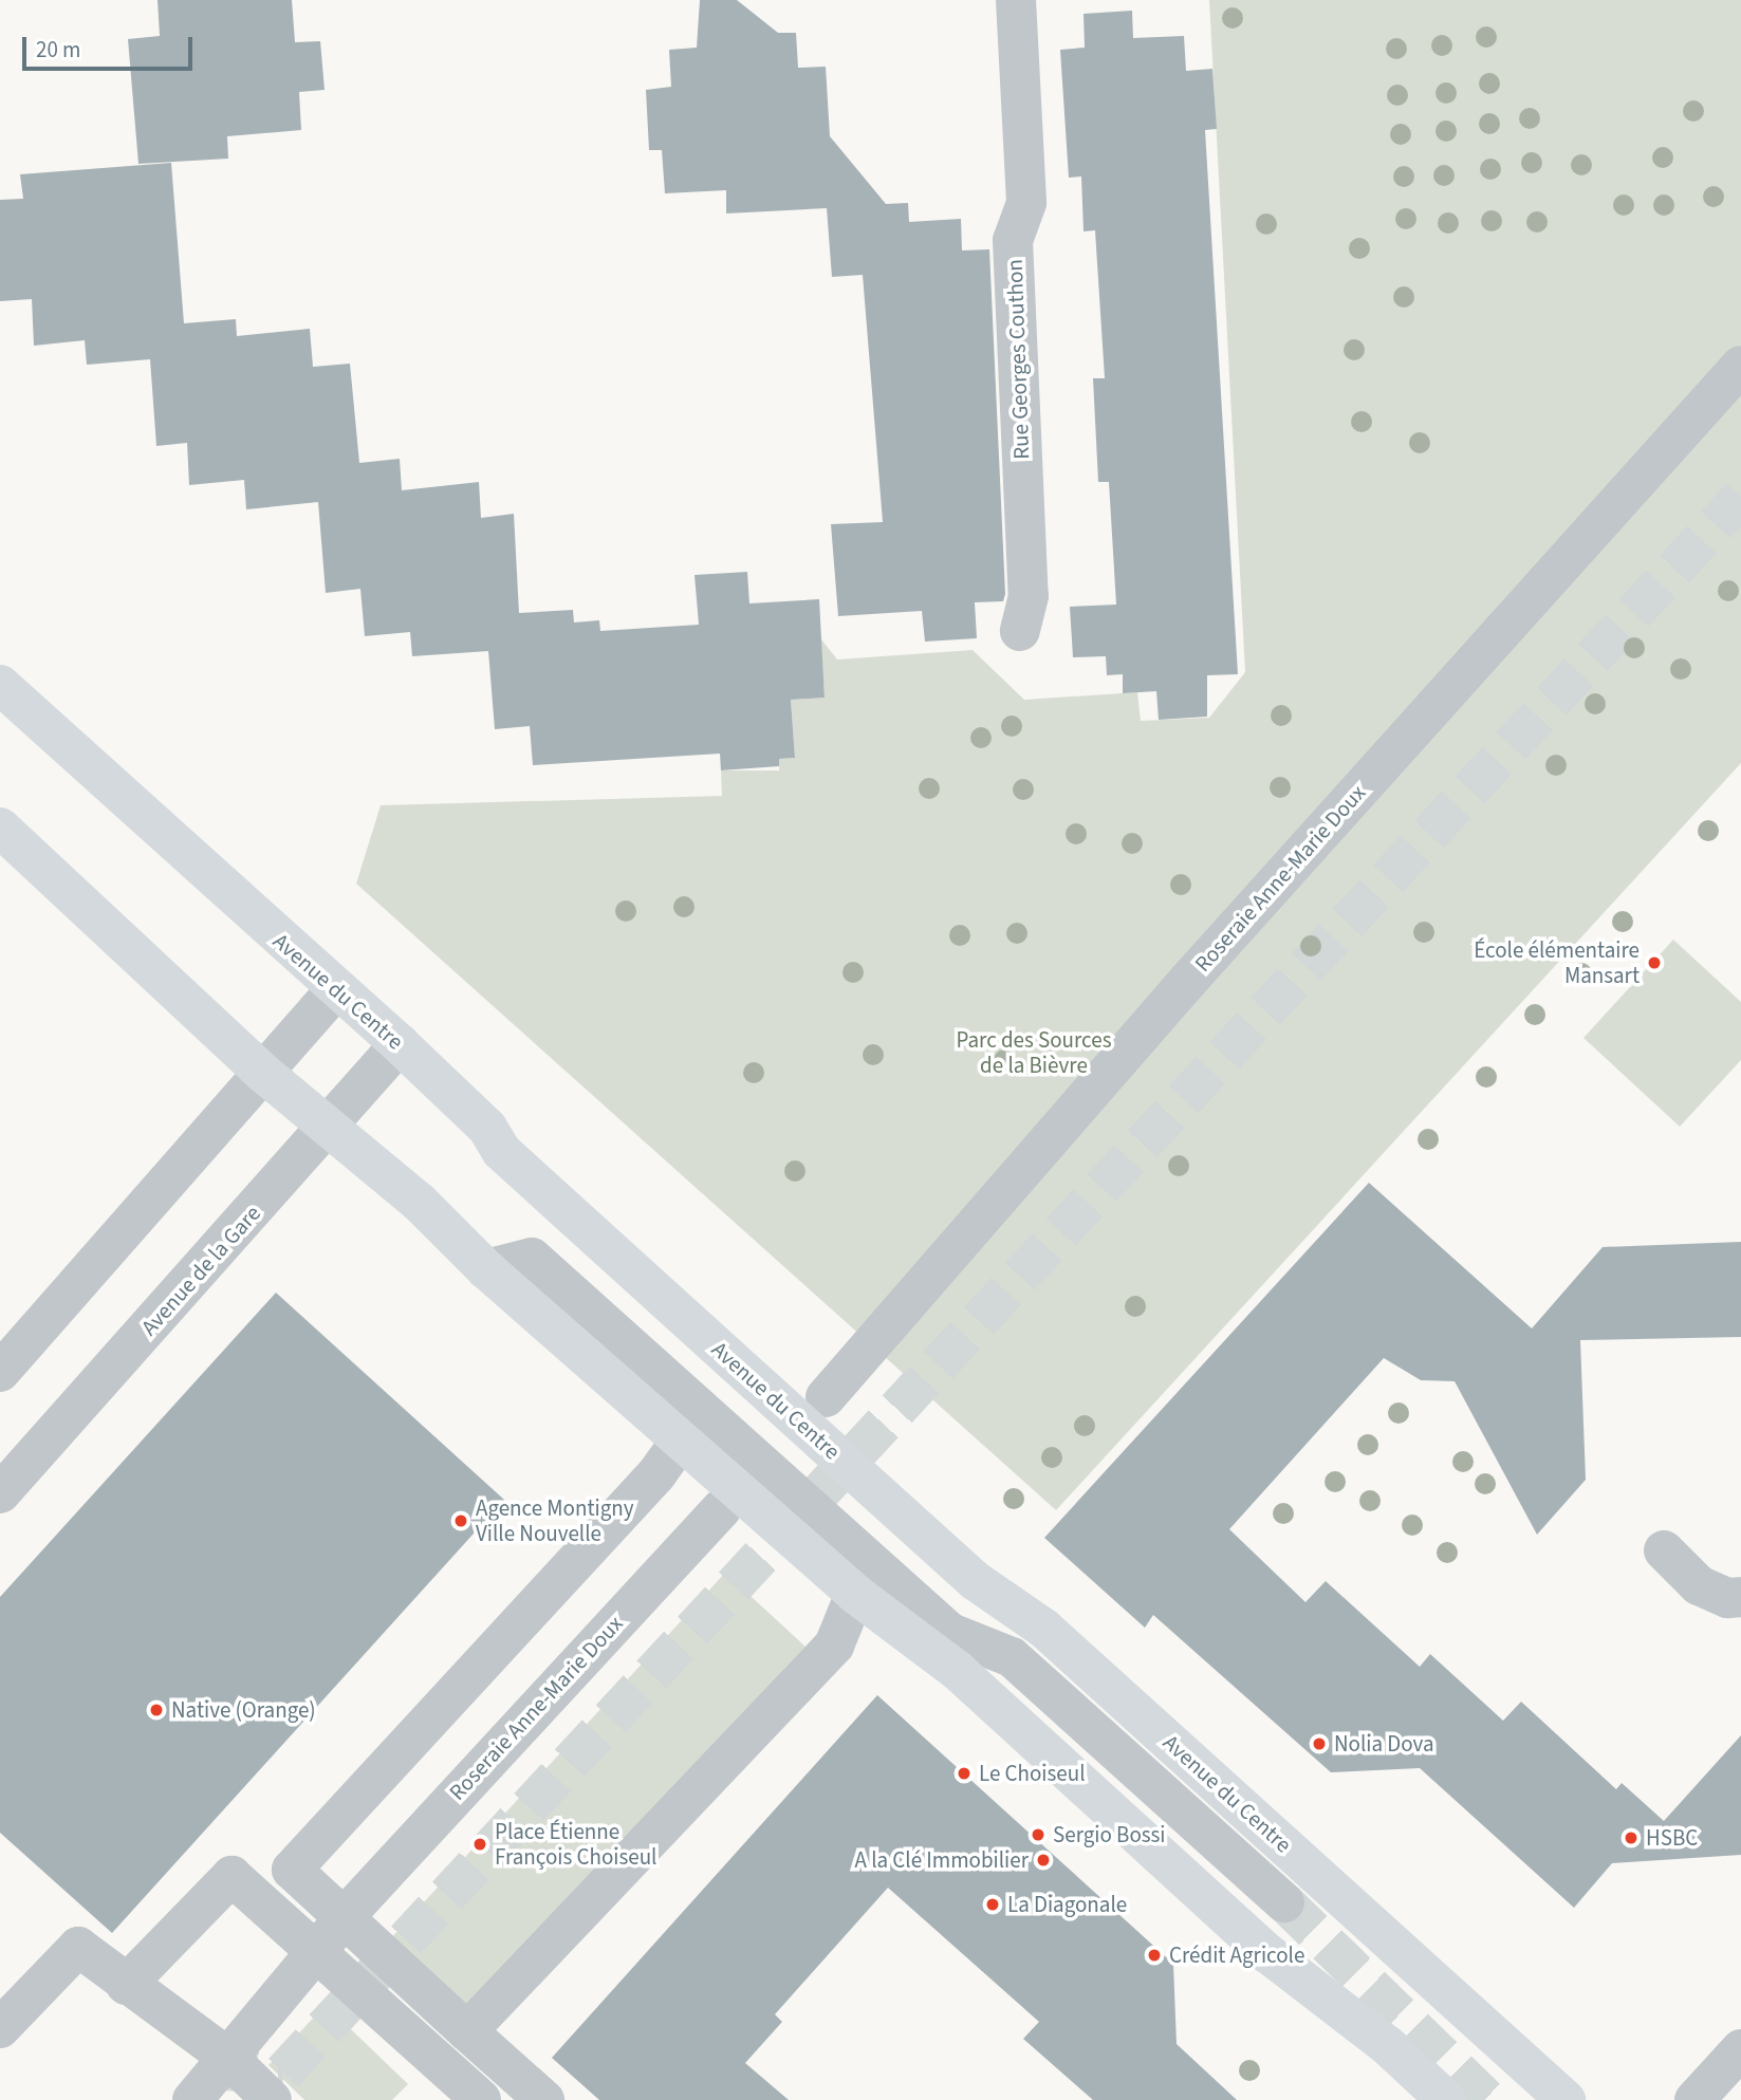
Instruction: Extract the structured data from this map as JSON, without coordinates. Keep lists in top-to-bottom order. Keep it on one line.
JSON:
{"streets":{"main road":["Avenue du Centre"],"street":["Rue Georges Couthon","Roseraie Anne-Marie Doux","Avenue de la Gare"]},"crossings":[["Avenue du Centre","Avenue de la Gare"]],"parks":["Parc des Sources de la Bièvre"],"places":["École élémentaire Mansart","Agence Montigny Ville Nouvelle","Native (Orange)","Nolia Dova","Le Choiseul","Sergio Bossi","HSBC","Place Étienne François Choiseul","A la Clé Immobilier","La Diagonale","Crédit Agricole"],"scale_bar":"20 m"}
